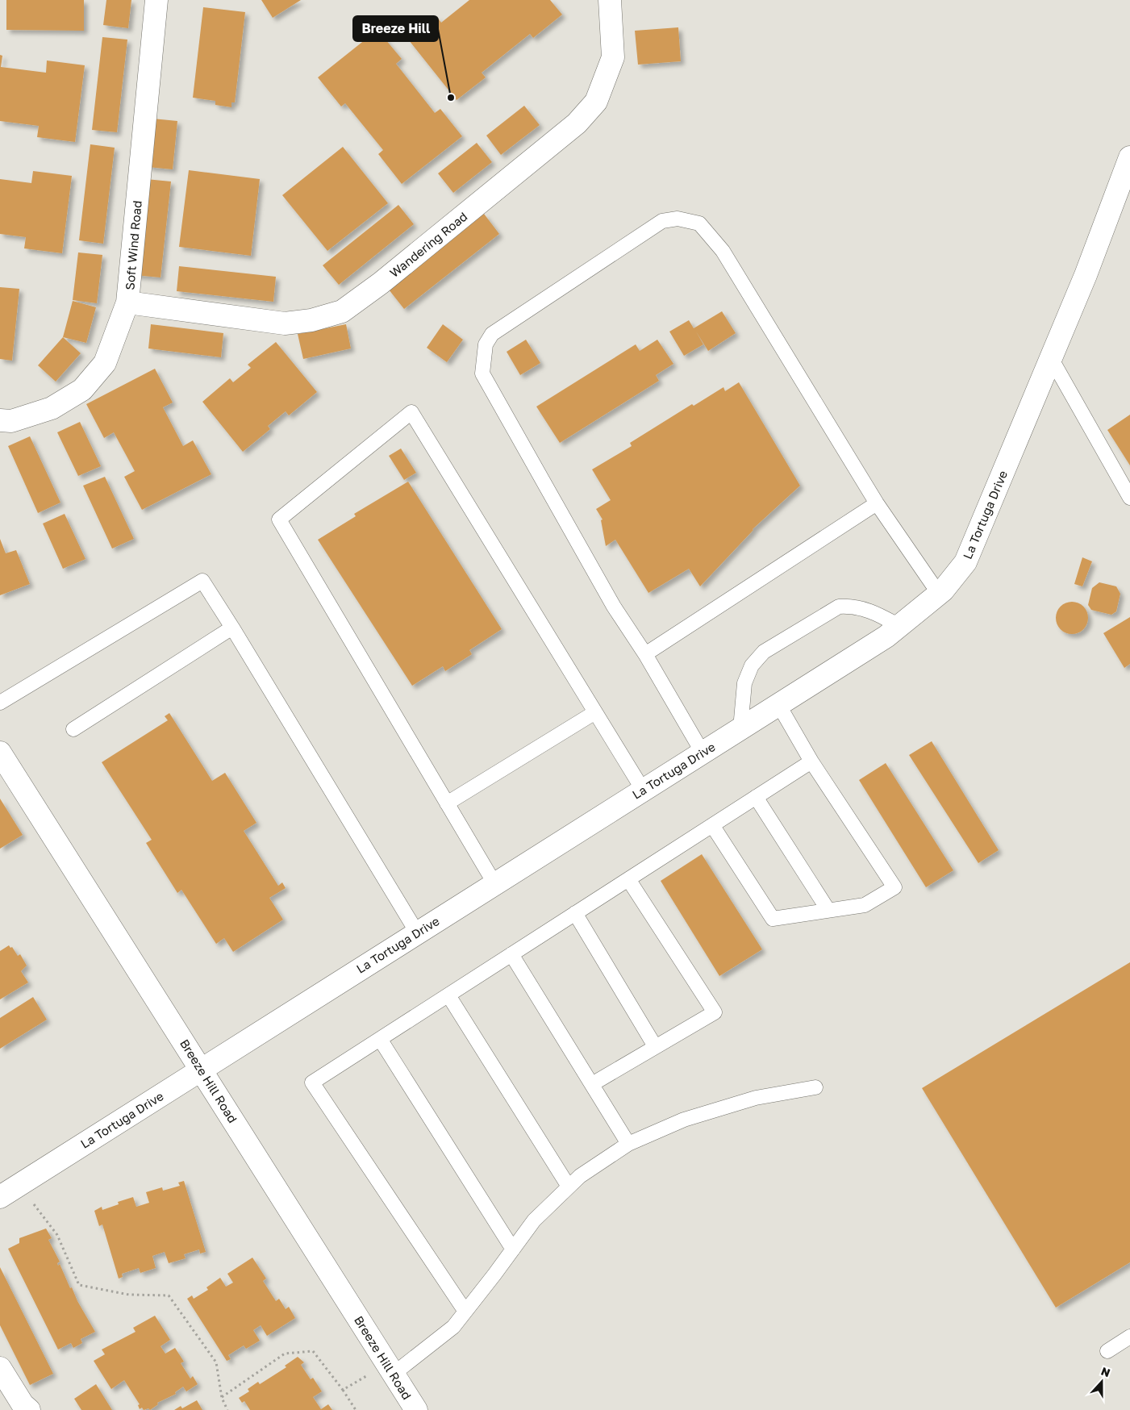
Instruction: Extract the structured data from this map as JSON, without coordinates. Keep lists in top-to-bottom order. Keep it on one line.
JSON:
{"streets":{"street":["Wandering Road","Soft Wind Road","La Tortuga Drive","Breeze Hill Road"]},"crossings":[["Wandering Road","Soft Wind Road"],["La Tortuga Drive","Breeze Hill Road"]],"places":["Breeze Hill"],"north":"top"}
